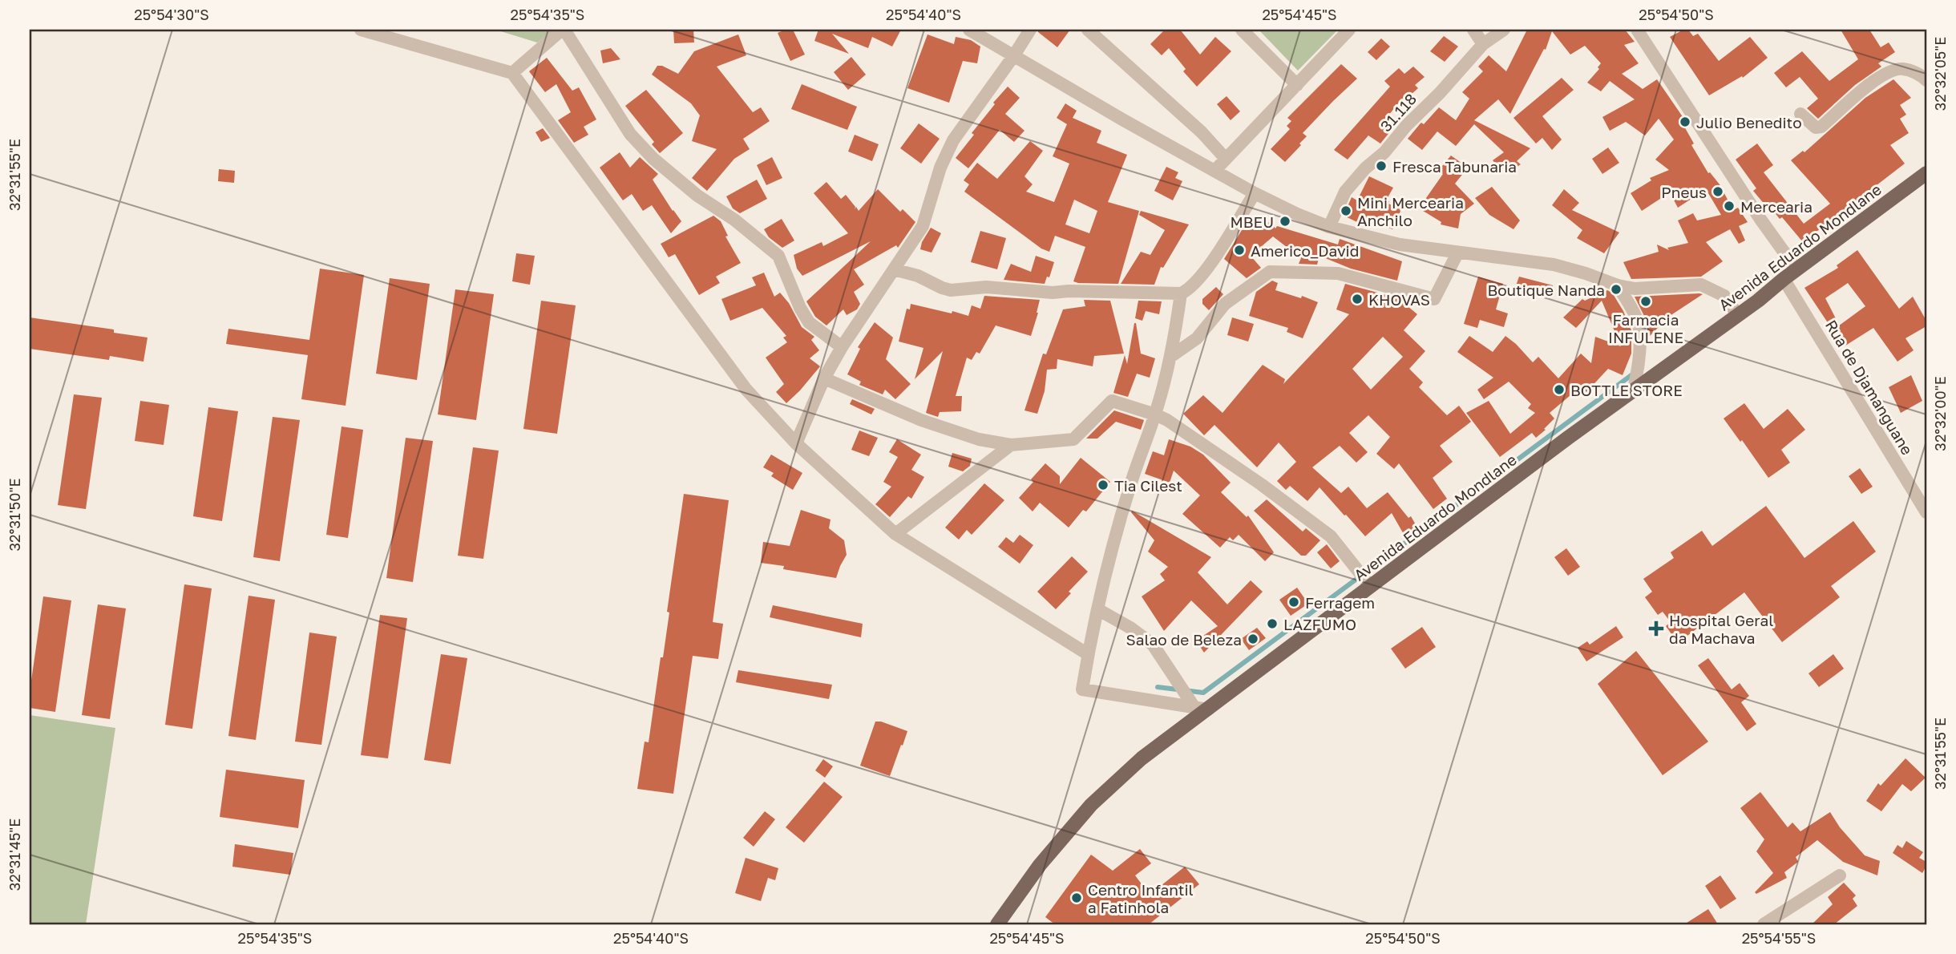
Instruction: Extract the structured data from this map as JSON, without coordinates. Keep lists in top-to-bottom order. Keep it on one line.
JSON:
{"streets":{"main road":["Avenida Eduardo Mondlane"],"street":["31.118","Rua de Djamanguane"]},"crossings":[["Avenida Eduardo Mondlane","Rua de Djamanguane"]],"places":{"other":["Julio Benedito","Fresca Tabunaria","Pneus","Mercearia","Mini Mercearia Anchilo","MBEU","Americo_David","Boutique Nanda","KHOVAS","Farmacia INFULENE","BOTTLE STORE","Tia Cilest","Ferragem","LAZFUMO","Salao de Beleza","Centro Infantil a Fatinhola"],"health":["Hospital Geral da Machava"]},"coordinates":["25°54'30\"S","25°54'35\"S","25°54'40\"S","25°54'45\"S","25°54'50\"S","32°32'05\"E","32°31'55\"E","32°32'00\"E","32°31'50\"E","32°31'45\"E","25°54'55\"S"]}
